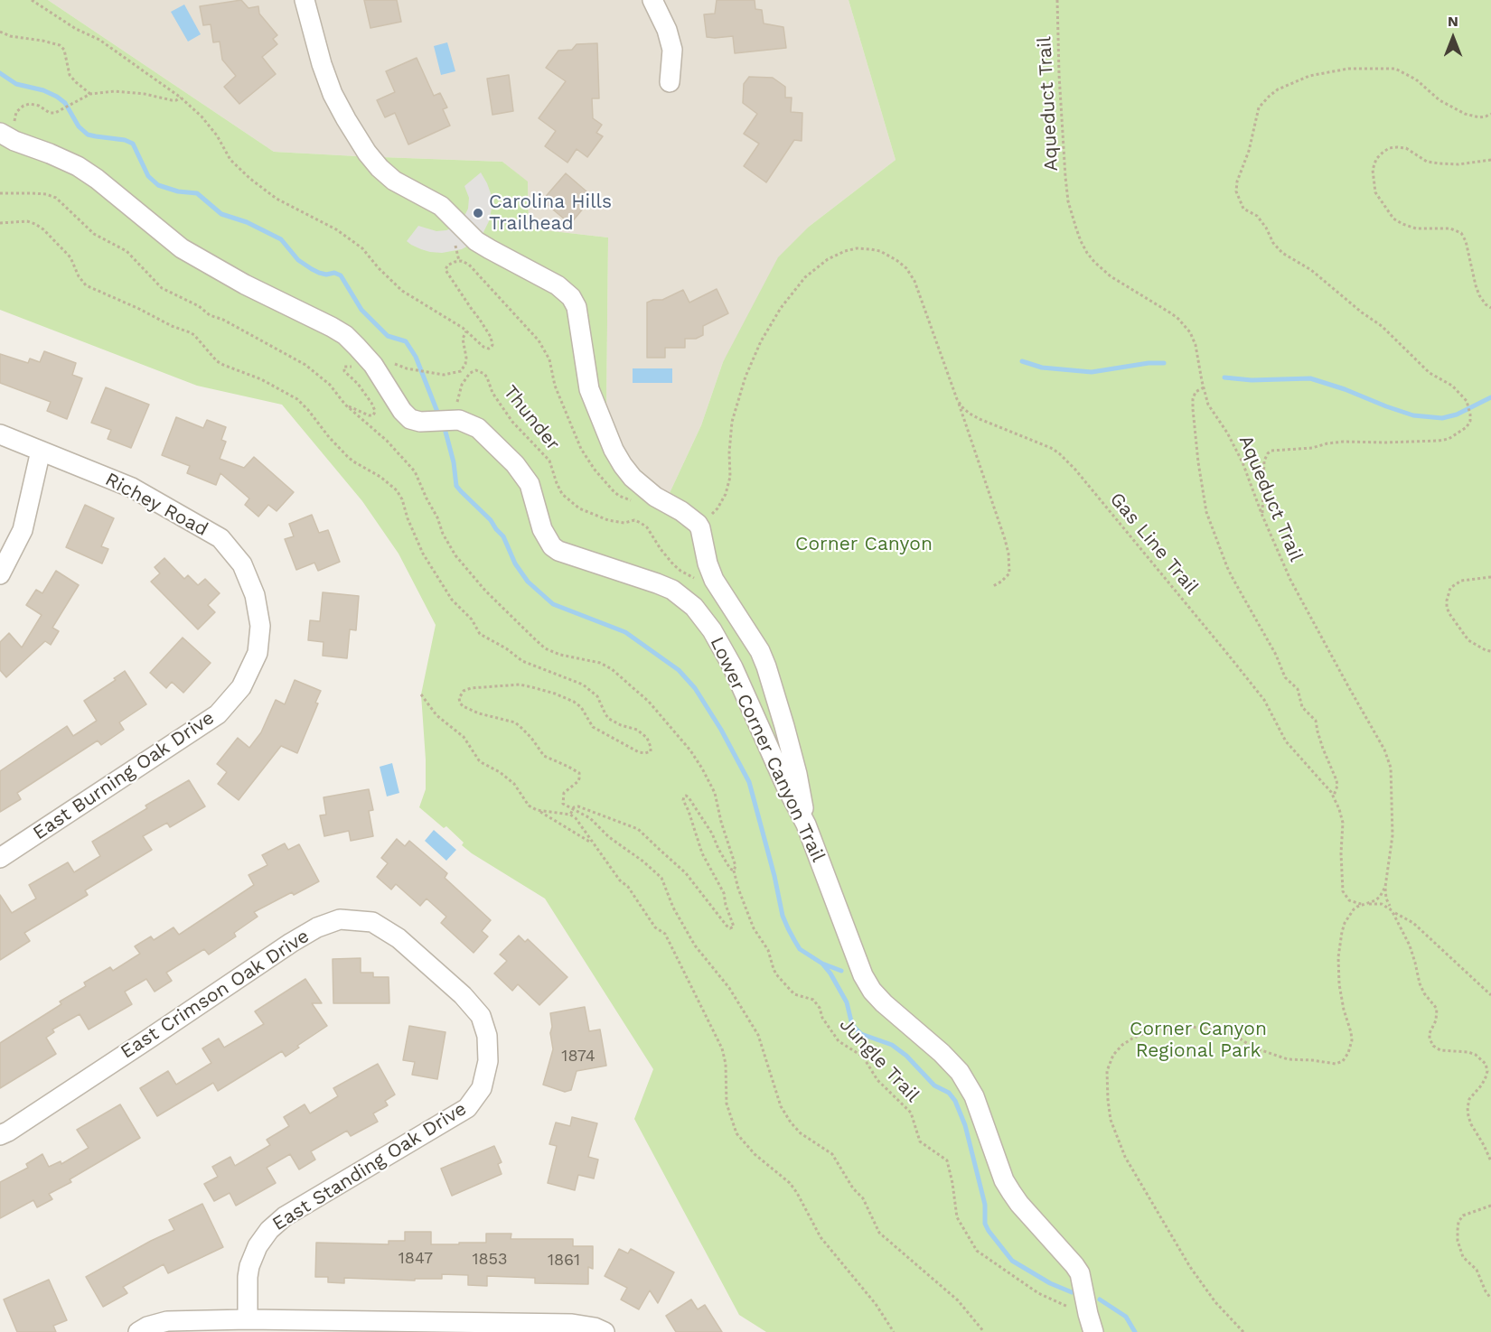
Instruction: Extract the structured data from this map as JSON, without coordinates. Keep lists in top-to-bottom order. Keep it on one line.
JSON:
{"streets":{"street":["Richey Road","Lower Corner Canyon Trail","East Burning Oak Drive","East Crimson Oak Drive","East Standing Oak Drive"],"path":["Aqueduct Trail","Thunder","Gas Line Trail","Jungle Trail"]},"crossings":[["Thunder","Lower Corner Canyon Trail"],["Richey Road","East Burning Oak Drive"],["Lower Corner Canyon Trail","Jungle Trail"],["East Crimson Oak Drive","East Standing Oak Drive"]],"parks":["Corner Canyon","Corner Canyon Regional Park"],"places":["Carolina Hills Trailhead"],"house_numbers":["1874","1847","1853","1861"],"north":"top"}
